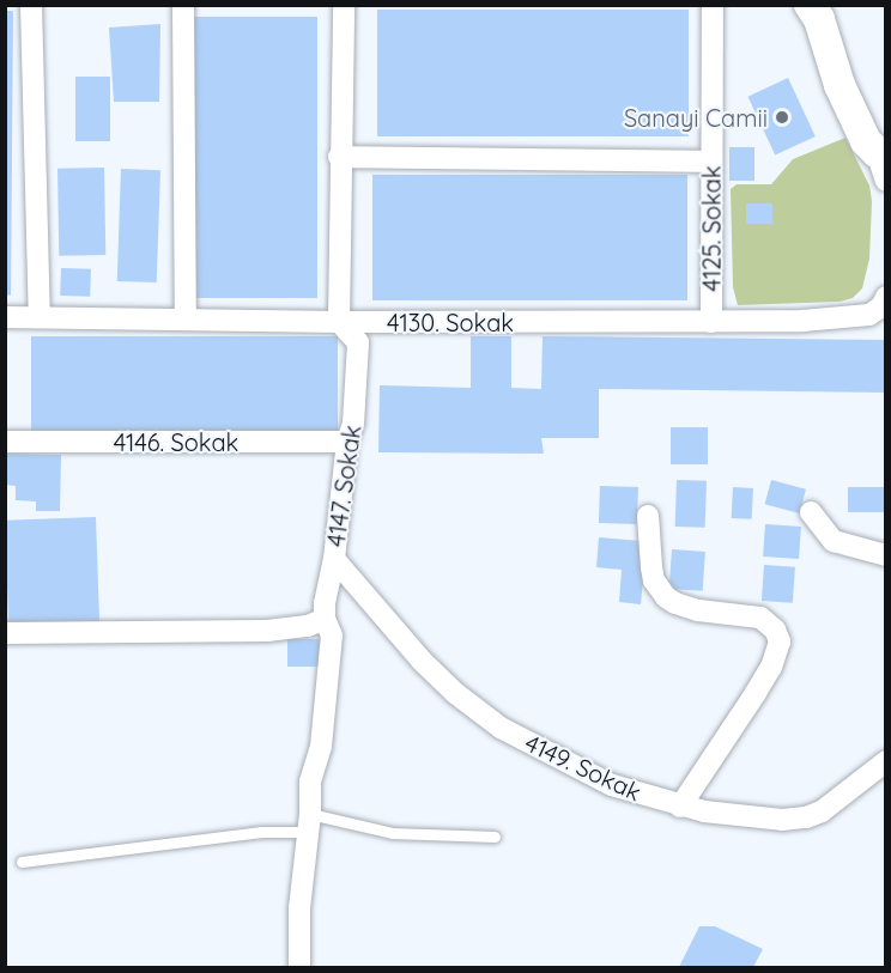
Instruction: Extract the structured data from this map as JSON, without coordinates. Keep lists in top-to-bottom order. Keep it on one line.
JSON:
{"streets":{"street":["4125. Sokak","4130. Sokak","4146. Sokak","4147. Sokak","4149. Sokak"]},"crossings":[["4125. Sokak","4130. Sokak"],["4130. Sokak","4147. Sokak"],["4146. Sokak","4147. Sokak"],["4147. Sokak","4149. Sokak"]],"places":["Sanayi Camii"]}
